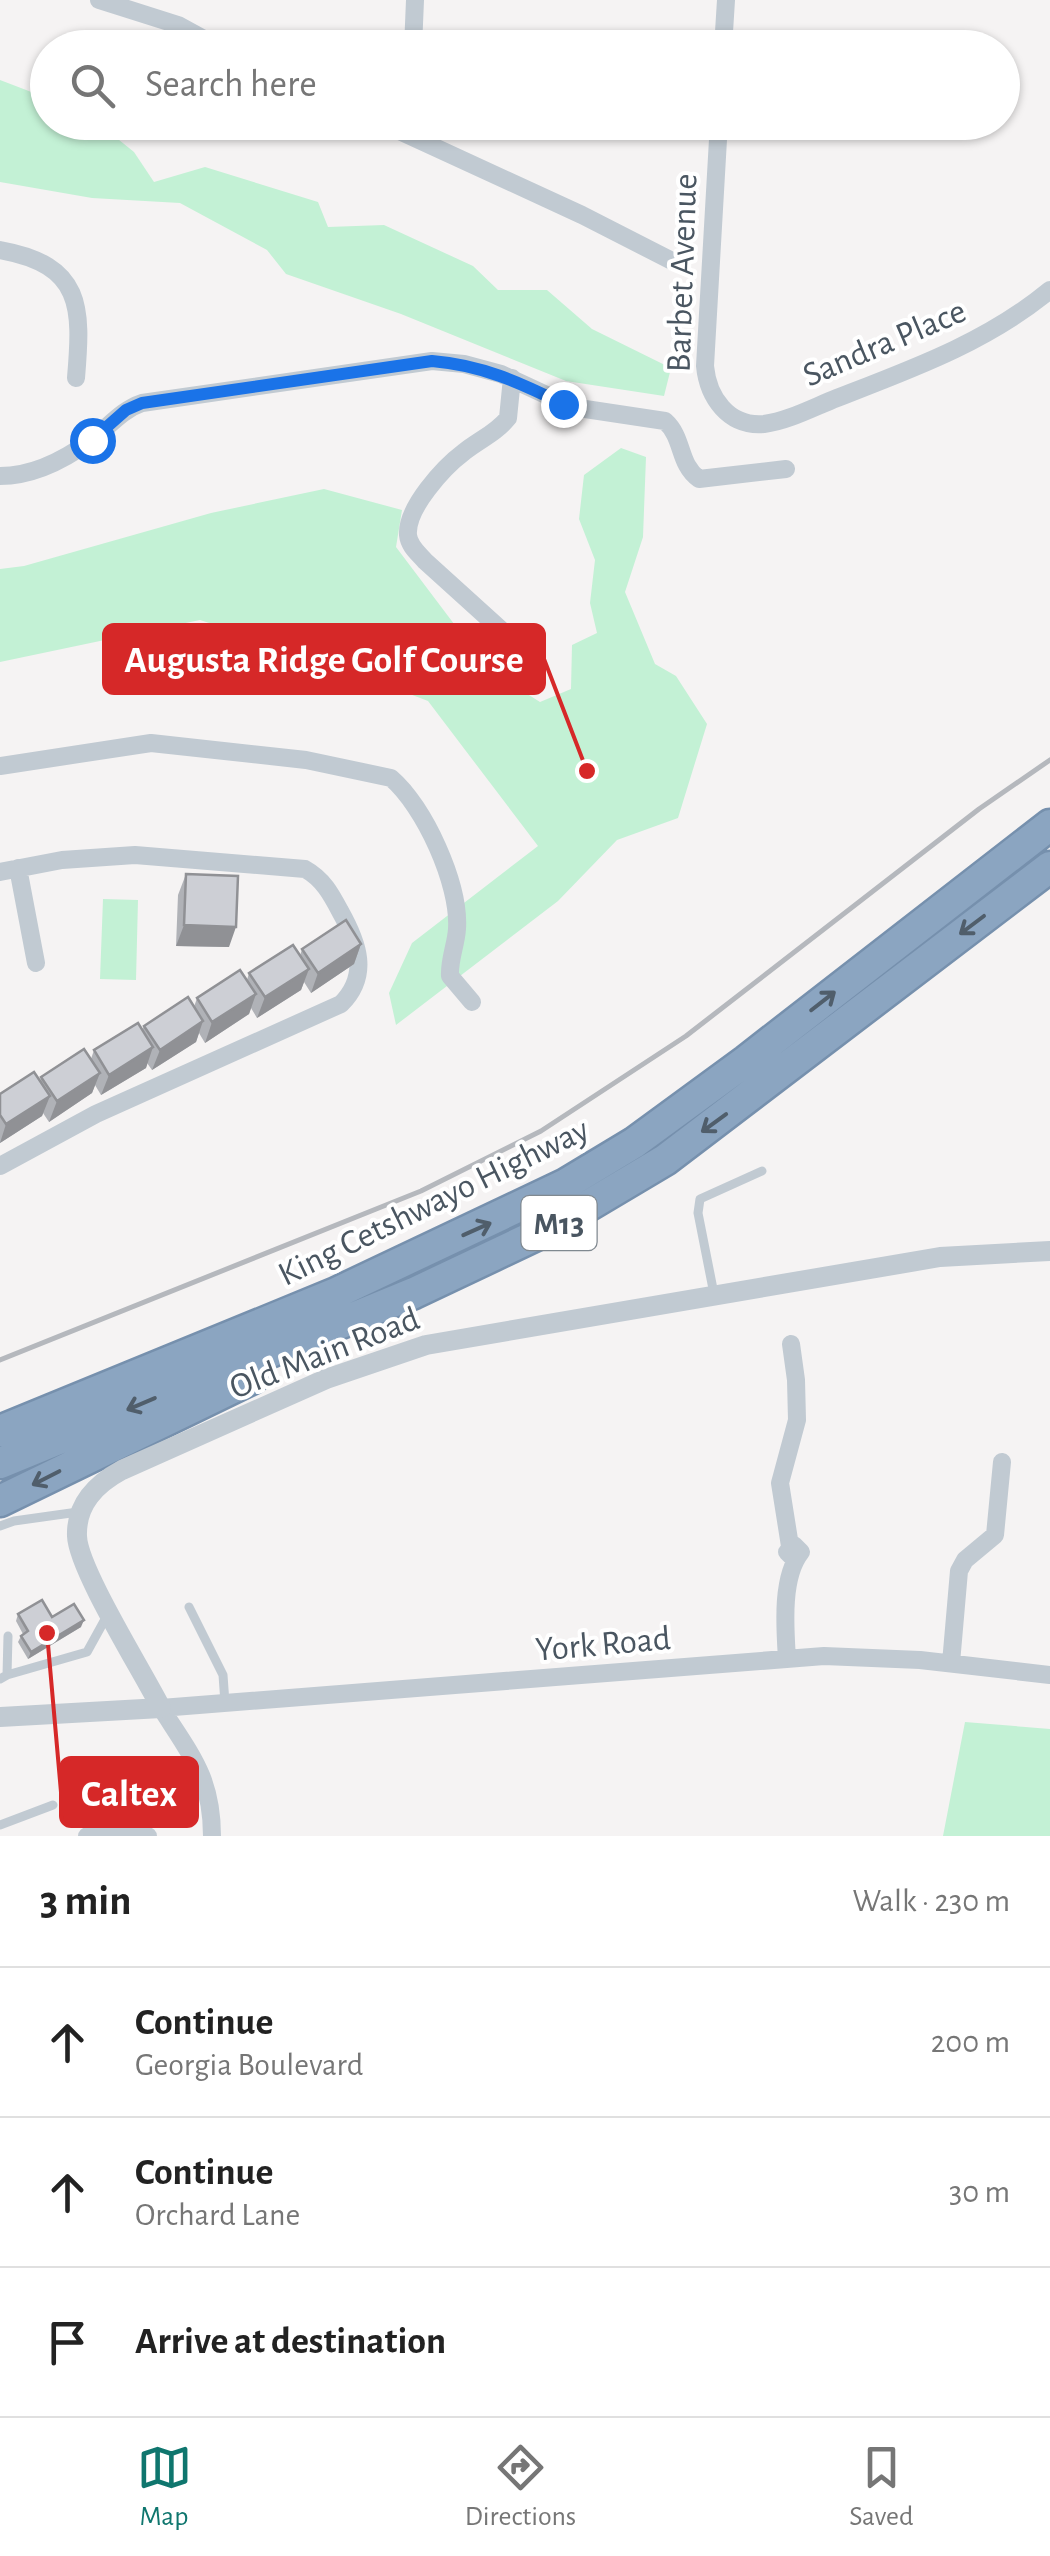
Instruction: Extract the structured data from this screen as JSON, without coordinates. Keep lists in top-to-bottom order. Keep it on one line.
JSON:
{"streets":{"highway":["King Cetshwayo Highway","M13"],"street":["Barbet Avenue","Sandra Place","Old Main Road","York Road"]},"crossings":[["Barbet Avenue","Sandra Place"]],"places":["Augusta Ridge Golf Course","Caltex"],"page":{"search":"Search here","heading":["3 min","Walk · 230 m"],"list":[["Continue","Georgia Boulevard","200 m"],["Continue","Orchard Lane","30 m"],"Arrive at destination"],"nav":["Map","Directions","Saved"]}}
